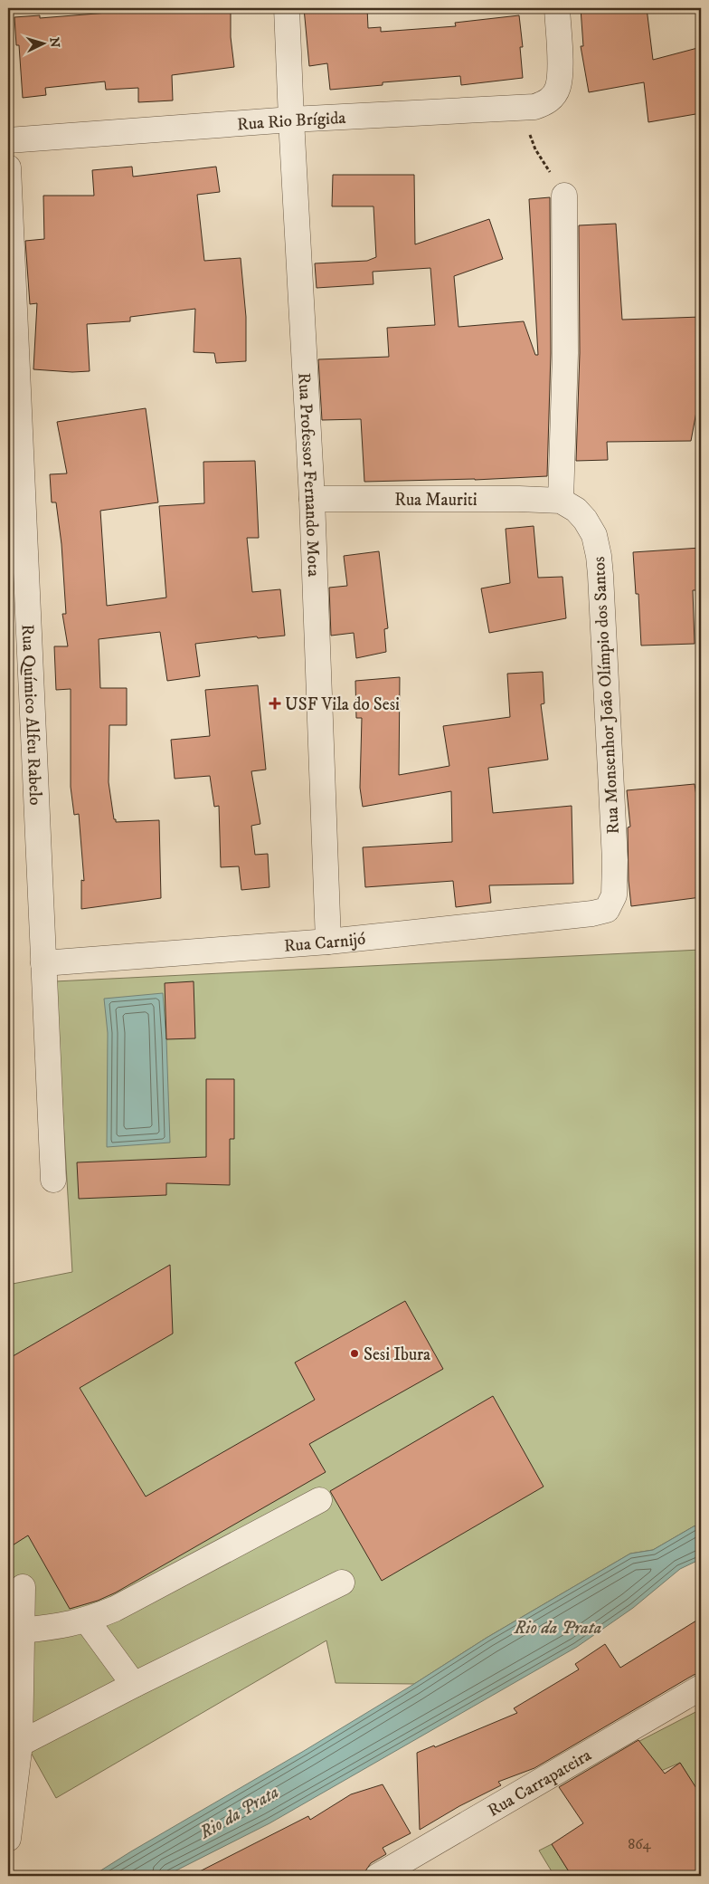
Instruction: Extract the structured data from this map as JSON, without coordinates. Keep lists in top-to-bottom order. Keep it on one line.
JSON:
{"streets":{"street":["Rua Rio Brígida","Rua Professor Fernando Mota","Rua Mauriti","Rua Monsenhor João Olímpio dos Santos","Rua Químico Alfeu Rabelo","Rua Carnijó","Rua Carrapateira"]},"crossings":[["Rua Rio Brígida","Rua Professor Fernando Mota"],["Rua Professor Fernando Mota","Rua Mauriti"],["Rua Professor Fernando Mota","Rua Carnijó"],["Rua Mauriti","Rua Monsenhor João Olímpio dos Santos"],["Rua Monsenhor João Olímpio dos Santos","Rua Carnijó"],["Rua Químico Alfeu Rabelo","Rua Carnijó"]],"water":["Rio da Prata"],"places":{"health":["USF Vila do Sesi"],"other":["Sesi Ibura"]},"house_numbers":["864"],"north":"right"}
